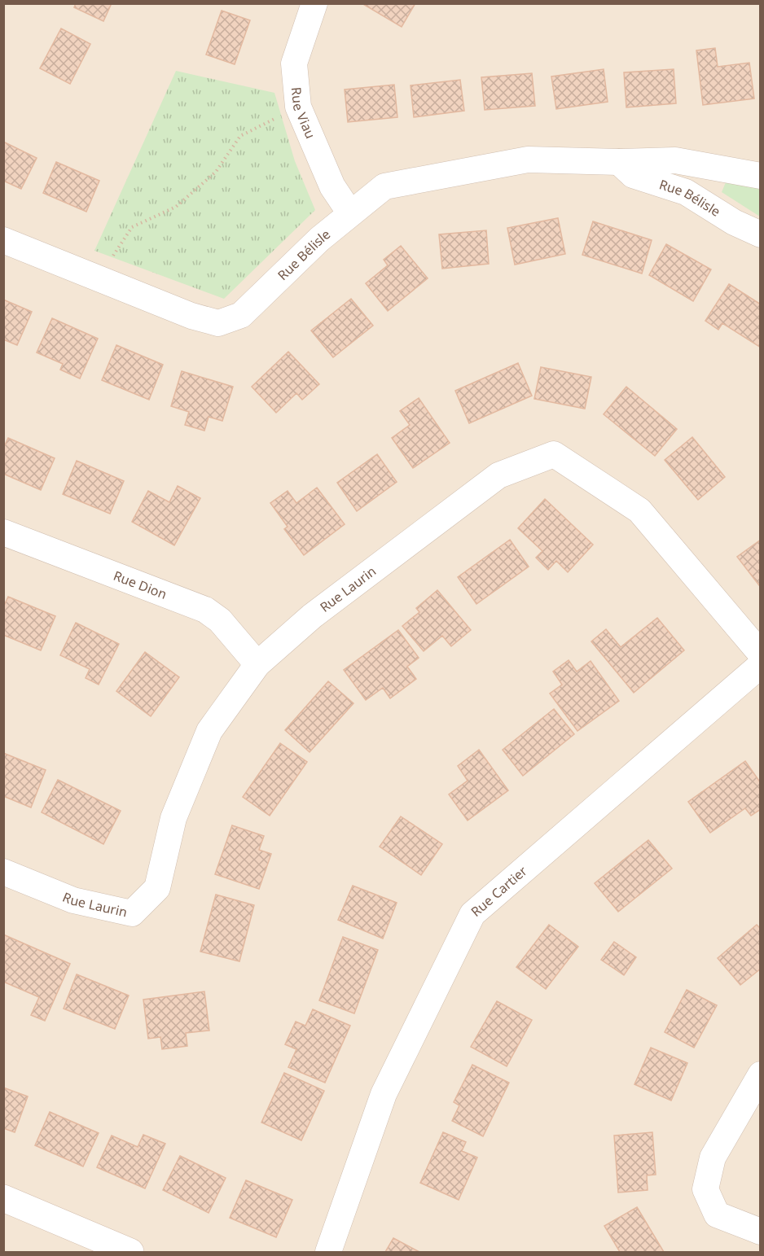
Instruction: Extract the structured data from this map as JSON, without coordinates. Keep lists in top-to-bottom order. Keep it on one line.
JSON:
{"streets":{"street":["Rue Viau","Rue Bélisle","Rue Dion","Rue Laurin","Rue Cartier"]},"crossings":[["Rue Viau","Rue Bélisle"],["Rue Dion","Rue Laurin"]]}
